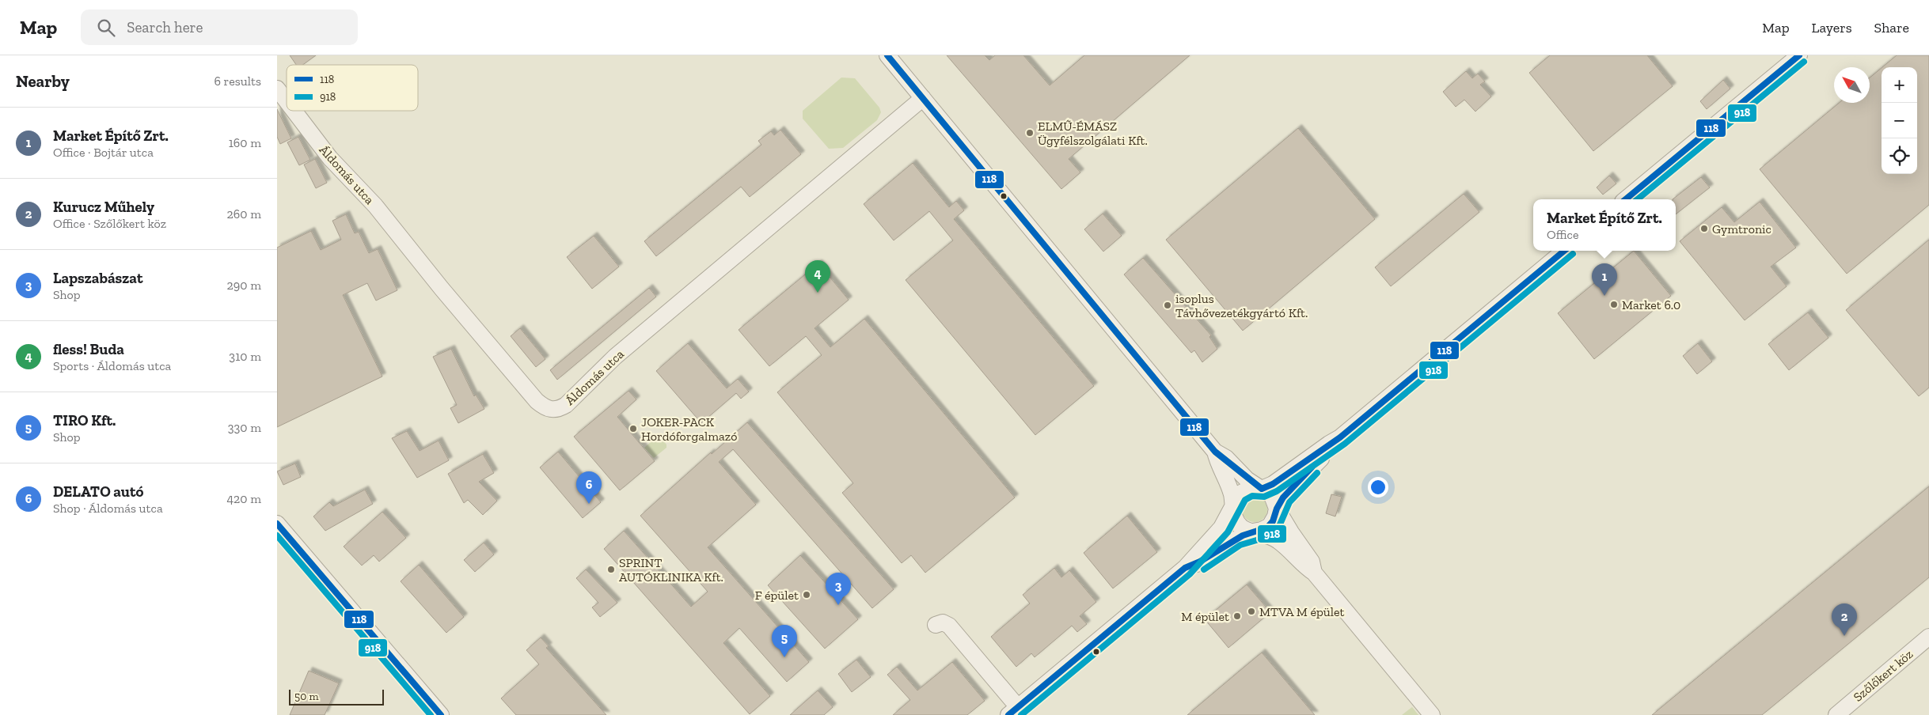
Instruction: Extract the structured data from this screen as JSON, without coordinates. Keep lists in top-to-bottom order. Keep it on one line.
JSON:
{"streets":{"street":["Áldomás utca","Szőlőkert köz"]},"places":["ELMŰ-ÉMÁSZ Ügyfélszolgálati Kft.","Gymtronic","Market 6.0","isoplus Távhővezetékgyártó Kft.","JOKER-PACK Hordóforgalmazó","SPRINT AUTÓKLINIKA Kft.","F épület","MTVA M épület","M épület"],"lines":["transit line 118","transit line 918"],"legend":["118","918"],"scale_bar":"50 m","north":"top left","page":{"header":"Map","search":"Search here","nav":["Map","Layers","Share"],"heading":["Nearby","6 results"],"map_buttons":["+","−"],"list":[{"mark":"1","name":"Market Építő Zrt.","note":"Office · Bojtár utca","value":"160 m"},{"mark":"2","name":"Kurucz Műhely","note":"Office · Szőlőkert köz","value":"260 m"},{"mark":"3","name":"Lapszabászat","note":"Shop","value":"290 m"},{"mark":"4","name":"fless! Buda","note":"Sports · Áldomás utca","value":"310 m"},{"mark":"5","name":"TIRO Kft.","note":"Shop","value":"330 m"},{"mark":"6","name":"DELATO autó","note":"Shop · Áldomás utca","value":"420 m"}],"popup":["Market Építő Zrt.","Office"],"pins":["4","1","6","3","2","5"],"scale":"50 m"}}
